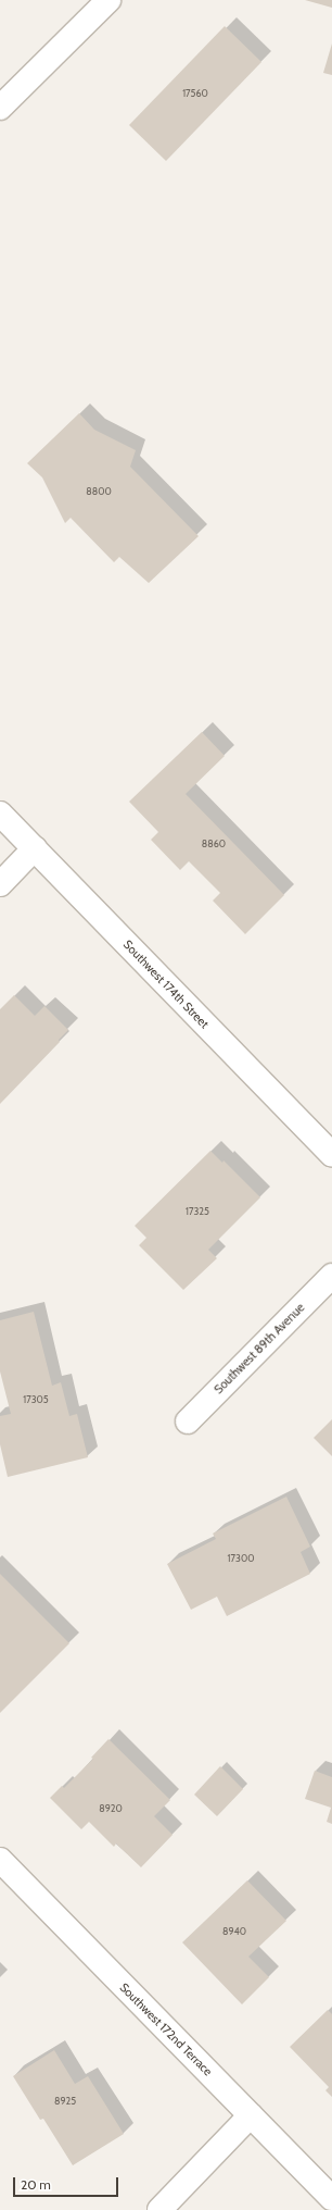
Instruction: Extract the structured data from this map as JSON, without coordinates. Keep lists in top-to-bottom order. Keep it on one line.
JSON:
{"streets":{"street":["Southwest 174th Street","Southwest 89th Avenue","Southwest 172nd Terrace"]},"house_numbers":["17560","8800","8860","17325","17305","17300","8920","8940","8925"],"scale_bar":"20 m"}
